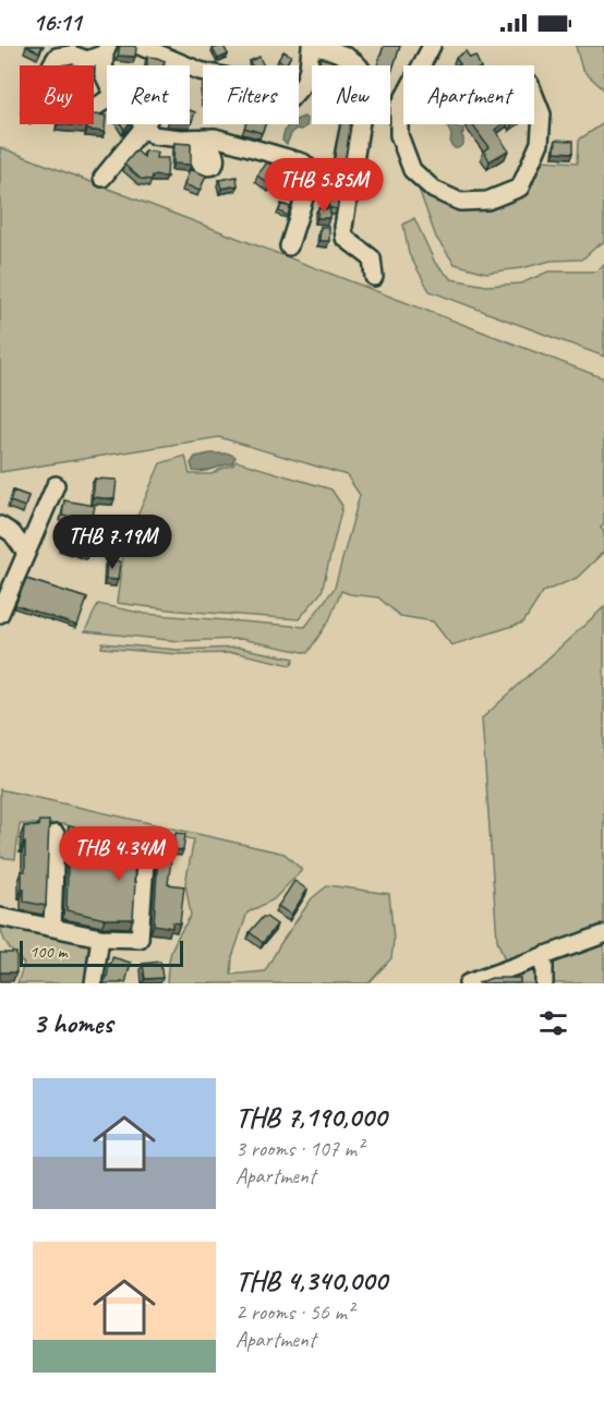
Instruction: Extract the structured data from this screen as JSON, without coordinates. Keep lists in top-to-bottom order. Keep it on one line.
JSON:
{"scale_bar":"100 m","page":{"status":"16:11","chip":["Buy","Rent","Filters","New","Apartment"],"price":["THB 5.85M","THB 7.19M","THB 4.34M"],"scale":"100 m","heading":"3 homes","list":[{"name":"THB 7,190,000","note":"3 rooms · 107 m² · Apartment"},{"name":"THB 4,340,000","note":"2 rooms · 56 m² · Apartment"}]}}
